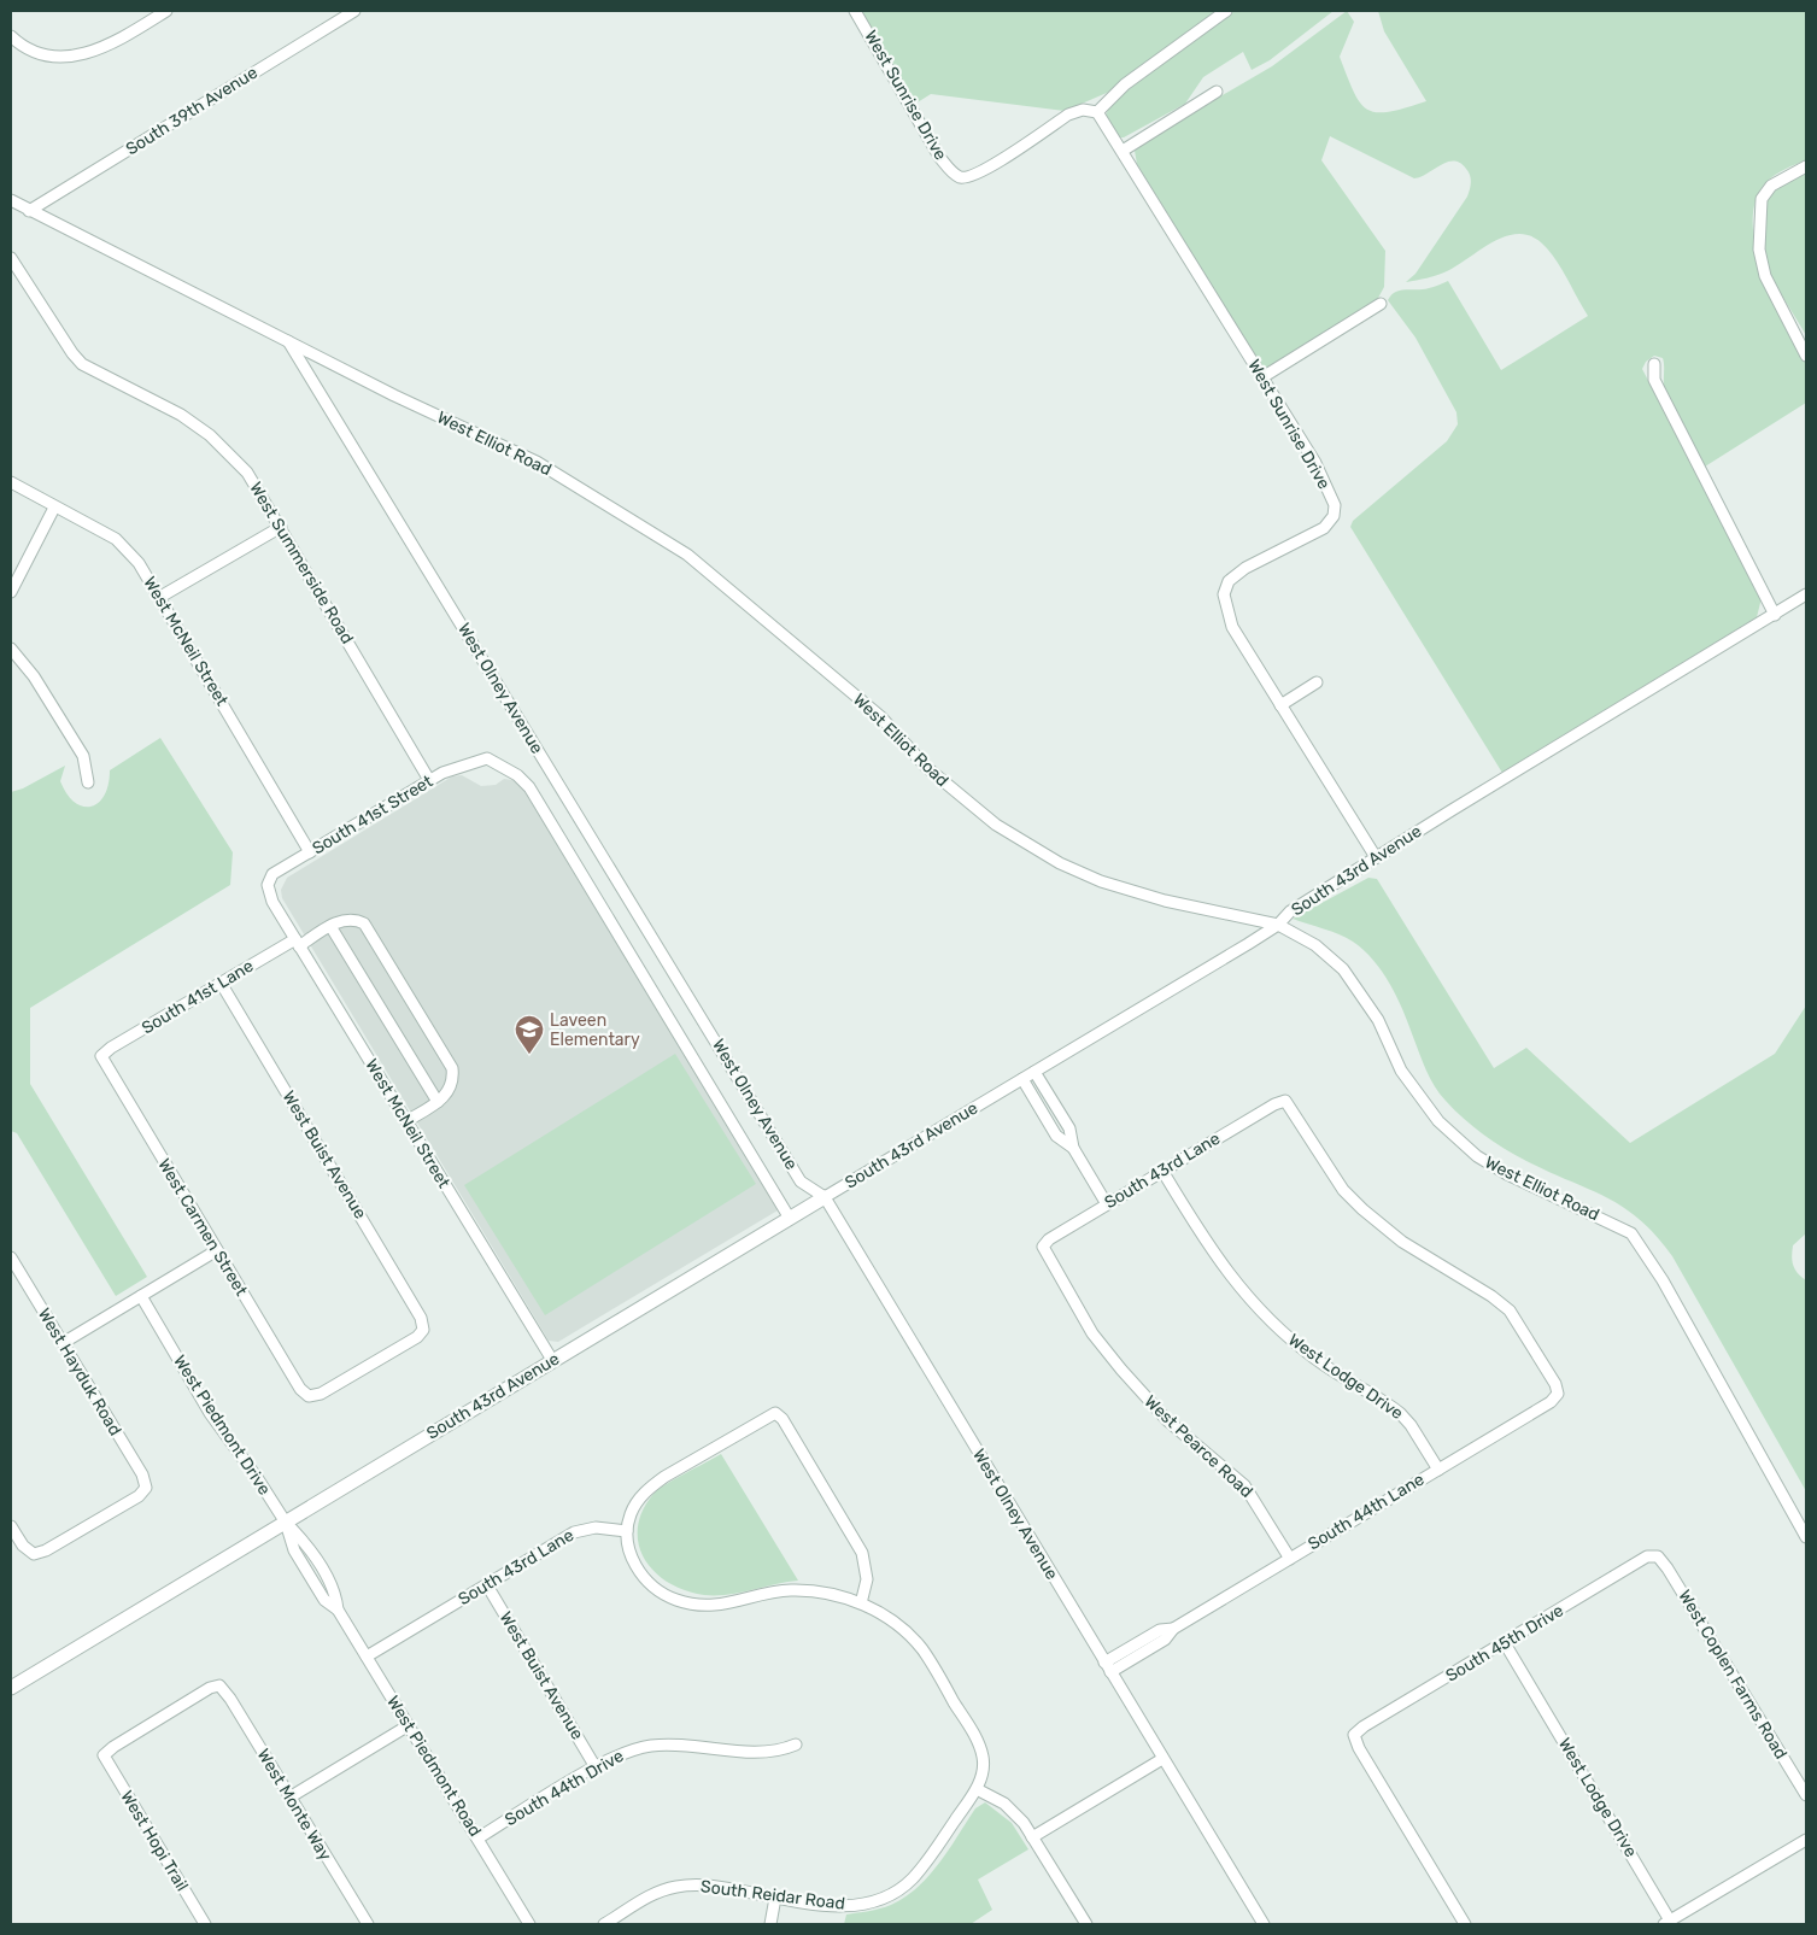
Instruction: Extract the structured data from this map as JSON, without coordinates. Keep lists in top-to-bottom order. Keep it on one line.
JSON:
{"streets":{"street":["West Sunrise Drive","South 39th Avenue","West Elliot Road","West Summerside Road","West McNeil Street","West Olney Avenue","South 41st Street","South 43rd Avenue","South 41st Lane","West Buist Avenue","South 43rd Lane","West Carmen Street","West Hayduk Road","West Lodge Drive","West Piedmont Drive","West Pearce Road","South 44th Lane","South 45th Drive","West Coplen Farms Road","West Piedmont Road","South 44th Drive","West Monte Way","West Hopi Trail","South Reidar Road"]},"crossings":[["West Sunrise Drive","South 43rd Avenue"],["South 39th Avenue","West Elliot Road"],["West Elliot Road","West Olney Avenue"],["West Elliot Road","South 43rd Avenue"],["West Summerside Road","South 41st Street"],["West McNeil Street","South 41st Street"],["West McNeil Street","South 43rd Avenue"],["West McNeil Street","South 41st Lane"],["West Olney Avenue","South 43rd Avenue"],["West Olney Avenue","South 44th Lane"],["South 41st Street","South 43rd Avenue"],["South 43rd Avenue","West Piedmont Drive"],["South 41st Lane","West Buist Avenue"],["South 41st Lane","West Carmen Street"],["West Buist Avenue","South 43rd Lane"],["West Buist Avenue","West Carmen Street"],["West Buist Avenue","South 44th Drive"],["South 43rd Lane","West Lodge Drive"],["South 43rd Lane","West Pearce Road"],["South 43rd Lane","South 44th Lane"],["South 43rd Lane","West Piedmont Road"],["West Lodge Drive","South 44th Lane"],["West Lodge Drive","South 45th Drive"],["West Piedmont Drive","West Piedmont Road"],["West Pearce Road","South 44th Lane"],["South 45th Drive","West Coplen Farms Road"],["West Piedmont Road","South 44th Drive"],["West Monte Way","West Hopi Trail"]],"places":{"school or university":["Laveen Elementary"]}}
